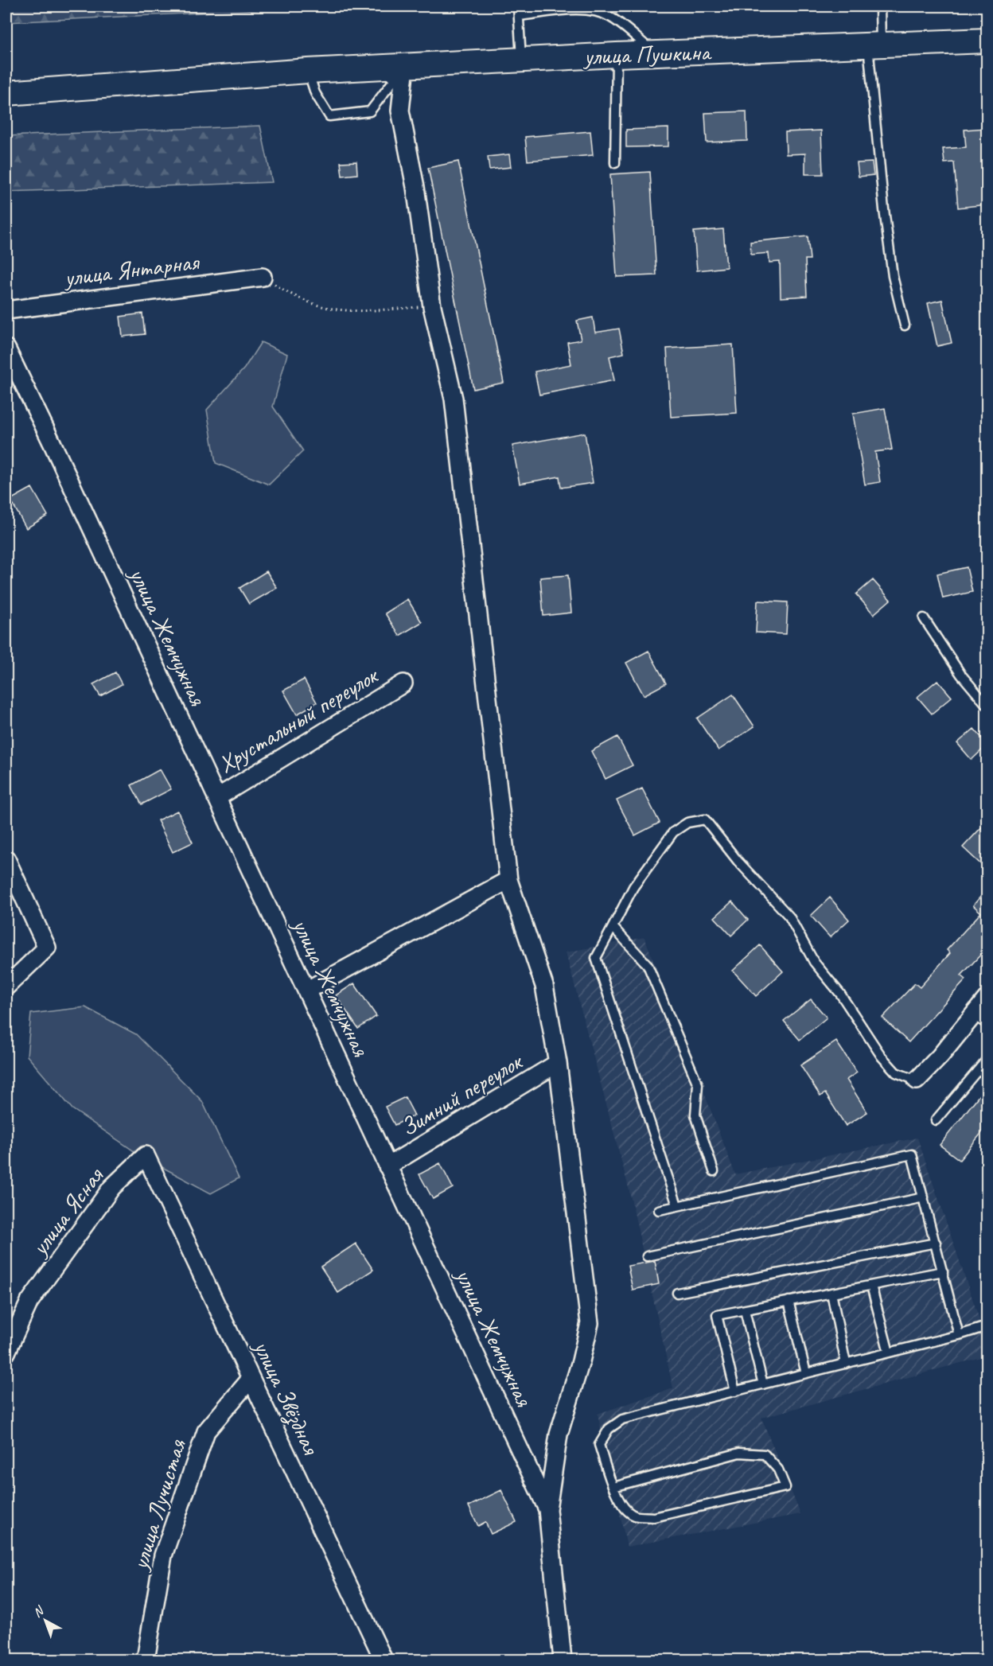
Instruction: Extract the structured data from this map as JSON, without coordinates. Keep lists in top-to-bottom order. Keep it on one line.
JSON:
{"streets":{"street":["улица Пушкина","улица Янтарная","улица Жемчужная","Хрустальный переулок","Зимний переулок","улица Ясная","улица Звёздная","улица Лучистая"]},"crossings":[["улица Жемчужная","Хрустальный переулок"],["улица Жемчужная","Зимний переулок"],["улица Ясная","улица Звёздная"],["улица Звёздная","улица Лучистая"]],"north":"top left"}
